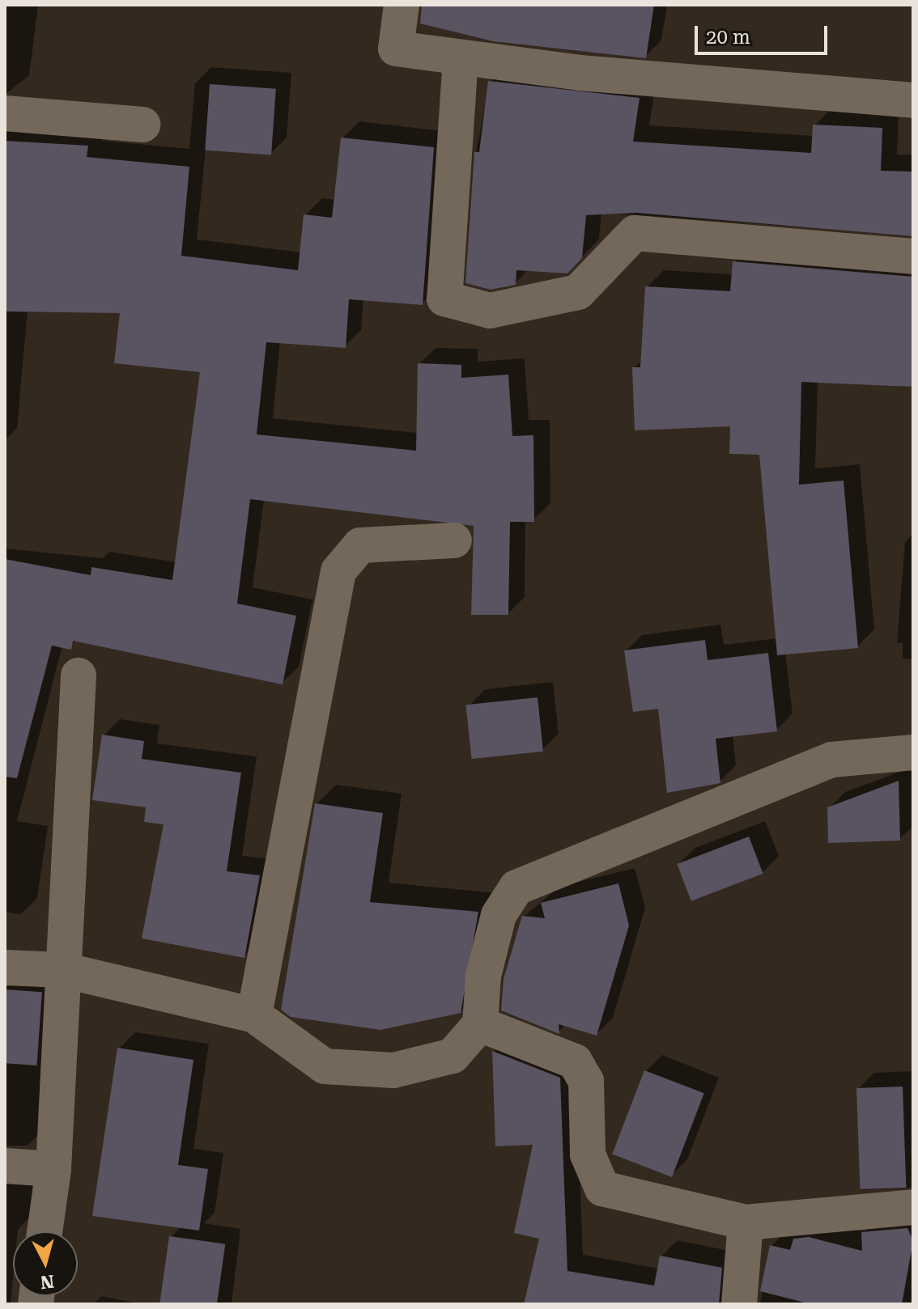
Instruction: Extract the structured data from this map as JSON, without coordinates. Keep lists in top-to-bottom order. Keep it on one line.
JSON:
{"scale_bar":"20 m","north":"bottom"}
